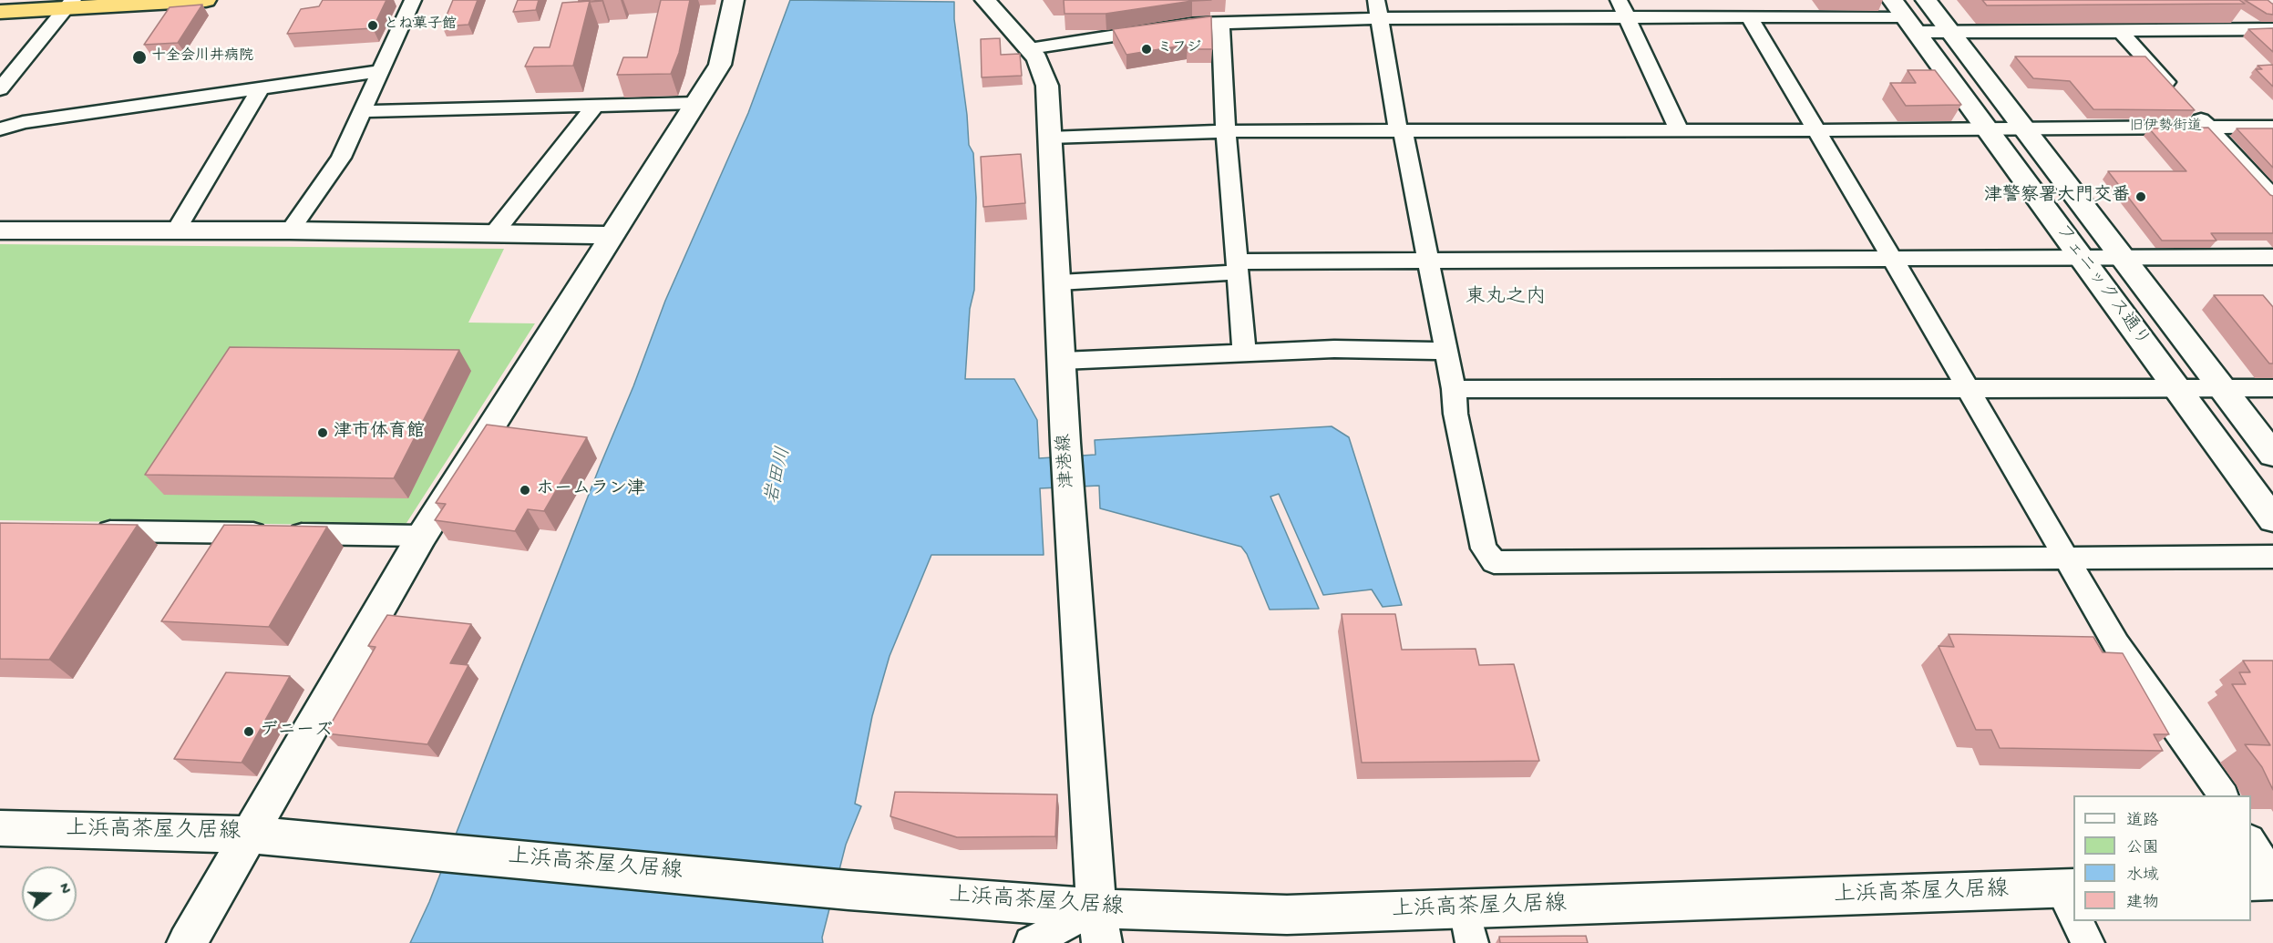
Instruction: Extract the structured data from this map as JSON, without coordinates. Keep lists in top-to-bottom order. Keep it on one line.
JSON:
{"streets":{"street":["旧伊勢街道","フェニックス通り","津港線","上浜高茶屋久居線"]},"crossings":[["旧伊勢街道","フェニックス通り"],["旧伊勢街道","津港線"],["津港線","上浜高茶屋久居線"]],"districts":["東丸之内"],"water":["岩田川"],"places":["とね菓子館","ミフジ","十全会川井病院","津警察署大門交番","津市体育館","ホームラン津","デニーズ"],"legend":["道路","公園","水域","建物"],"north":"right"}
